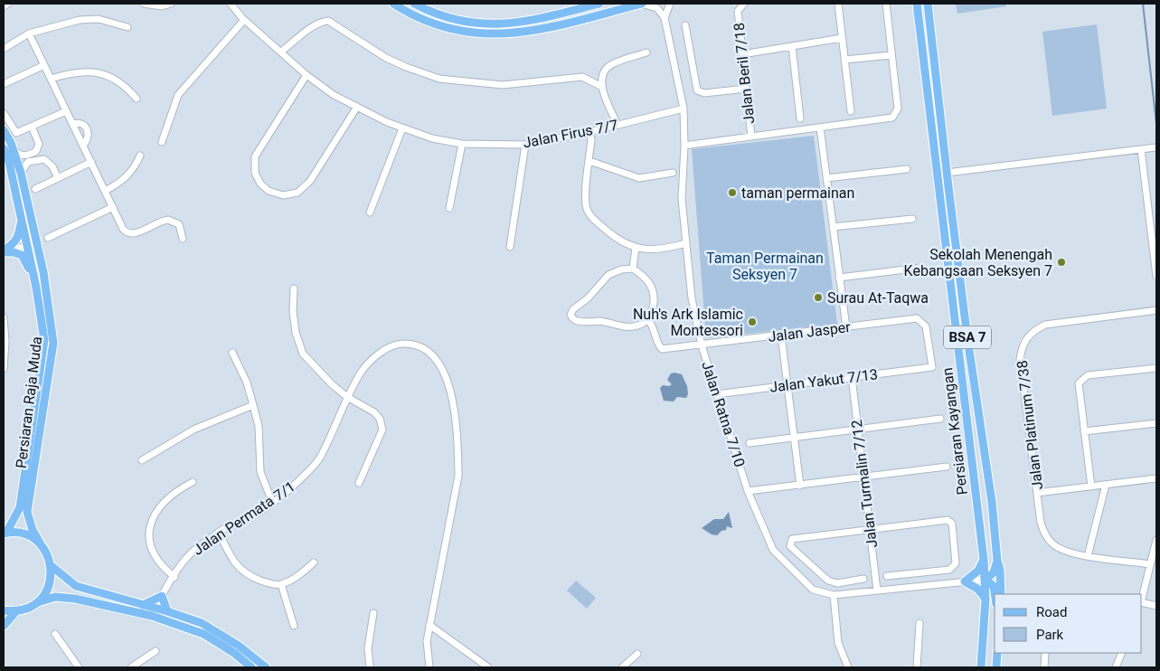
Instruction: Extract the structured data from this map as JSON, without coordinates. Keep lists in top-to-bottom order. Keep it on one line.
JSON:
{"streets":{"main road":["BSA 7","Persiaran Raja Muda","Persiaran Kayangan"],"street":["Jalan Beril 7/18","Jalan Firus 7/7","Jalan Jasper","Jalan Yakut 7/13","Jalan Ratna 7/10","Jalan Platinum 7/38","Jalan Turmalin 7/12","Jalan Permata 7/1"]},"crossings":[["Jalan Firus 7/7","Jalan Ratna 7/10"],["Jalan Jasper","Jalan Yakut 7/13"],["Jalan Jasper","Jalan Ratna 7/10"],["Jalan Yakut 7/13","Jalan Ratna 7/10"],["Jalan Yakut 7/13","Jalan Turmalin 7/12"],["Jalan Ratna 7/10","Persiaran Kayangan"],["Jalan Ratna 7/10","Jalan Turmalin 7/12"]],"parks":["Taman Permainan Seksyen 7"],"places":["taman permainan","Sekolah Menengah Kebangsaan Seksyen 7","Surau At-Taqwa","Nuh's Ark Islamic Montessori"],"legend":["Road","Park"]}
